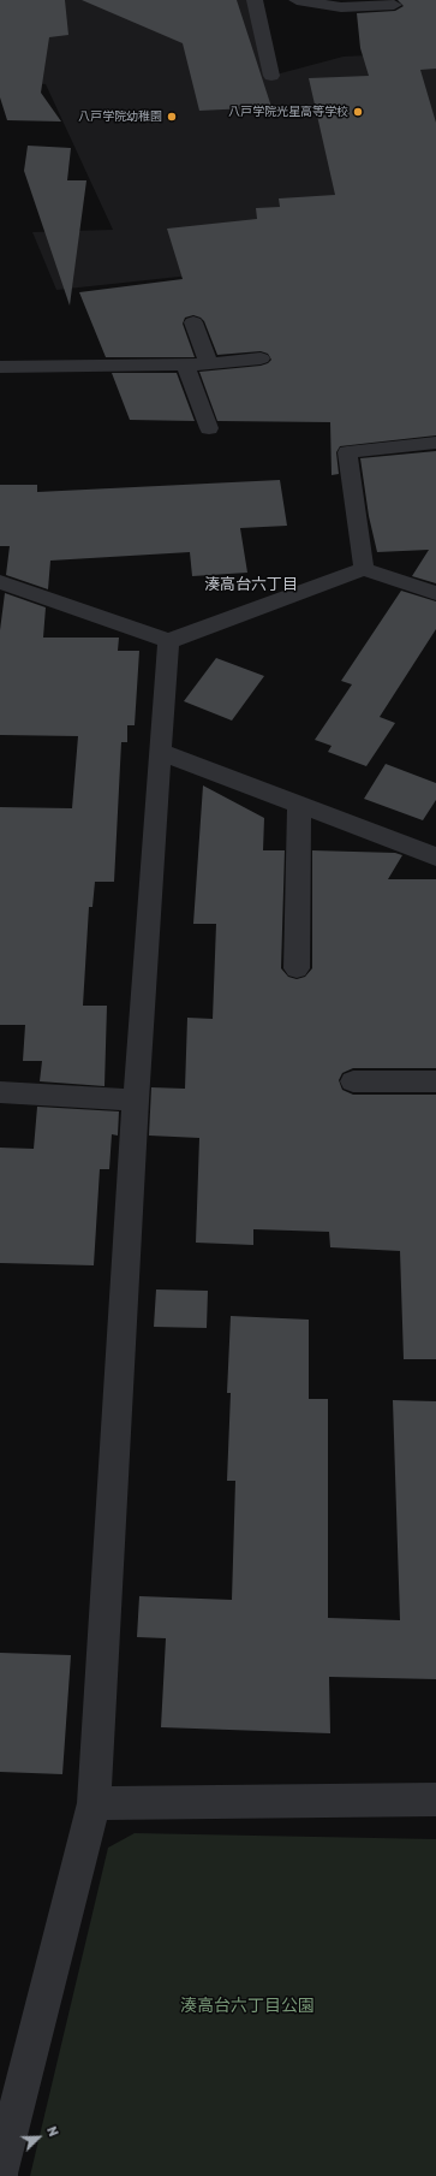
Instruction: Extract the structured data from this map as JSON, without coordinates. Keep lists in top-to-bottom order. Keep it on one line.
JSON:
{"districts":["湊高台六丁目"],"parks":["湊高台六丁目公園"],"places":["八戸学院光星高等学校","八戸学院幼稚園"],"north":"top right"}
